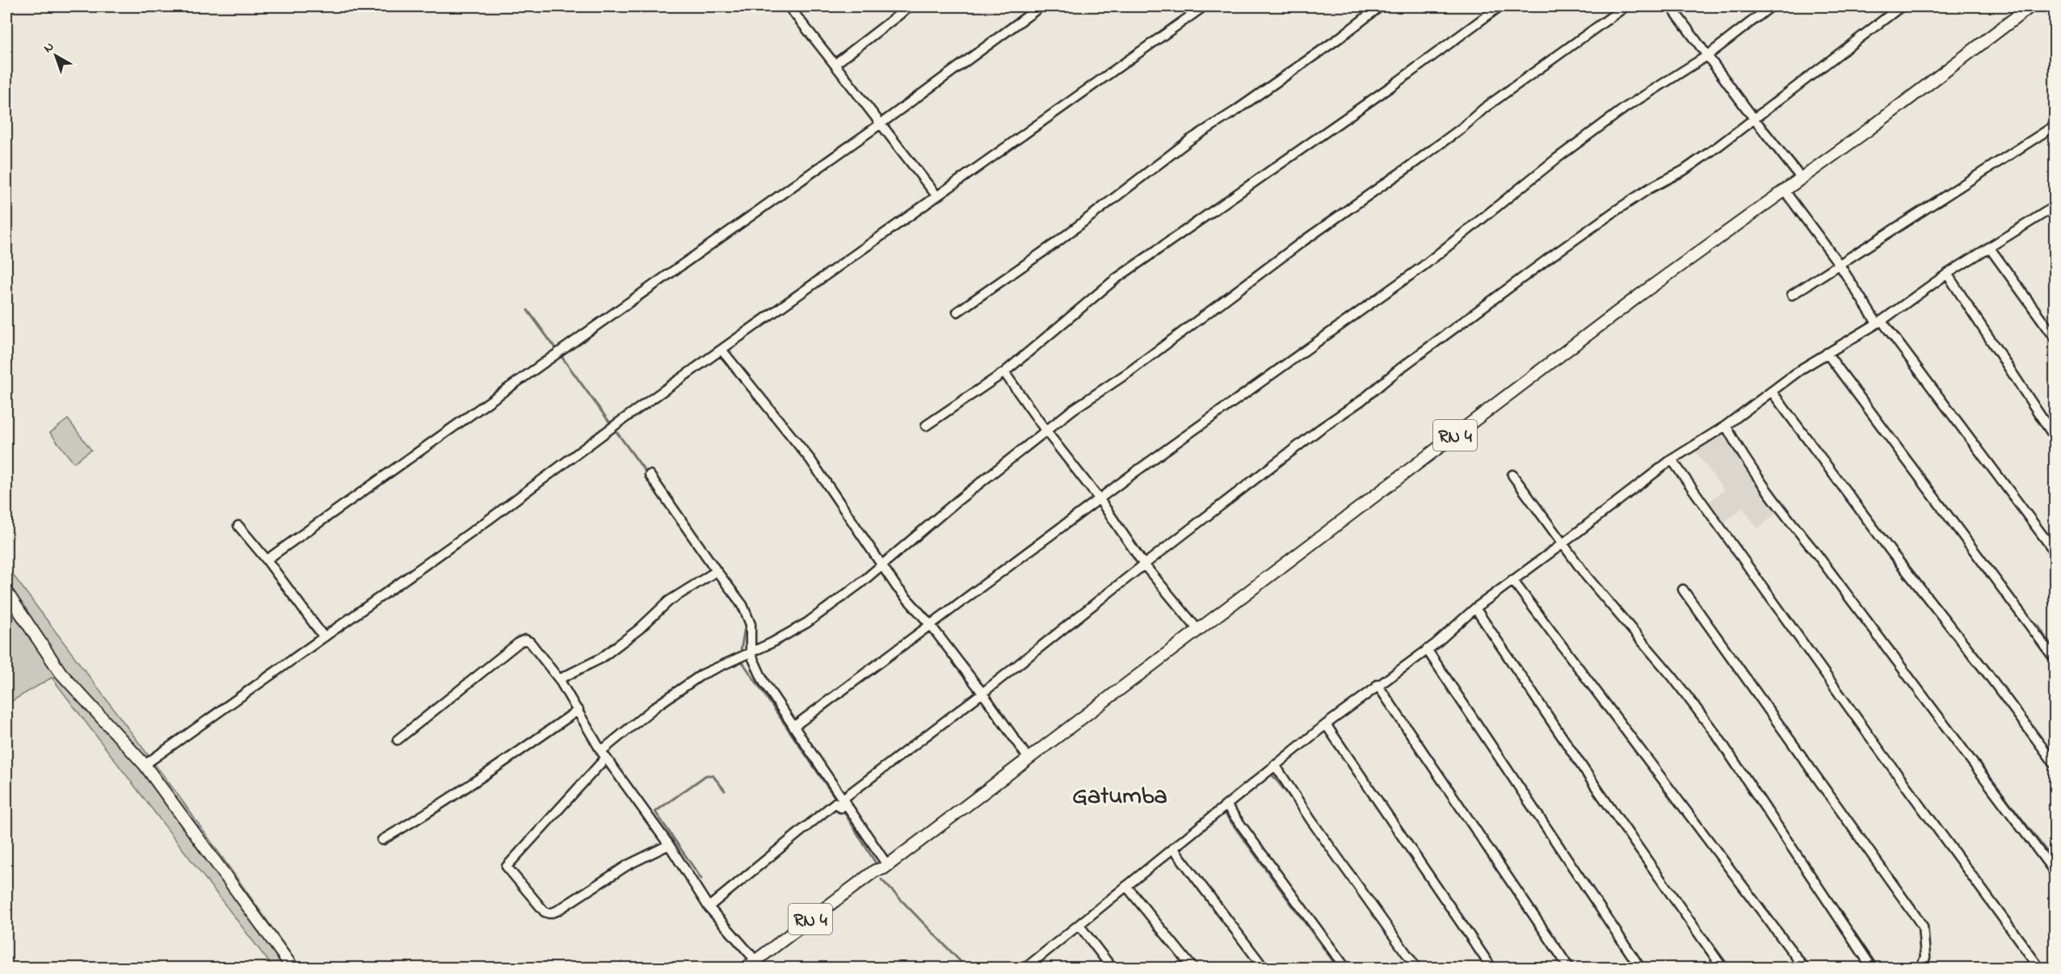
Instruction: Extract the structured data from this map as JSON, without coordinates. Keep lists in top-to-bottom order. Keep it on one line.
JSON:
{"streets":{"main road":["RN 4"]},"districts":["Gatumba"],"north":"top left"}
